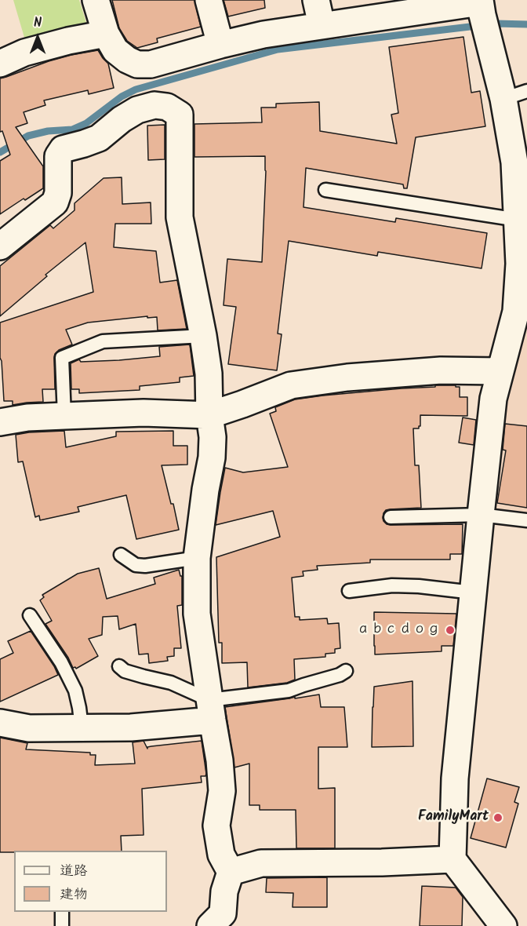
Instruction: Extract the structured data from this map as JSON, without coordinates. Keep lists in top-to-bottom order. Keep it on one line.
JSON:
{"places":["ａｂｃｄｏｇ","FamilyMart"],"legend":["道路","建物"],"north":"top"}
